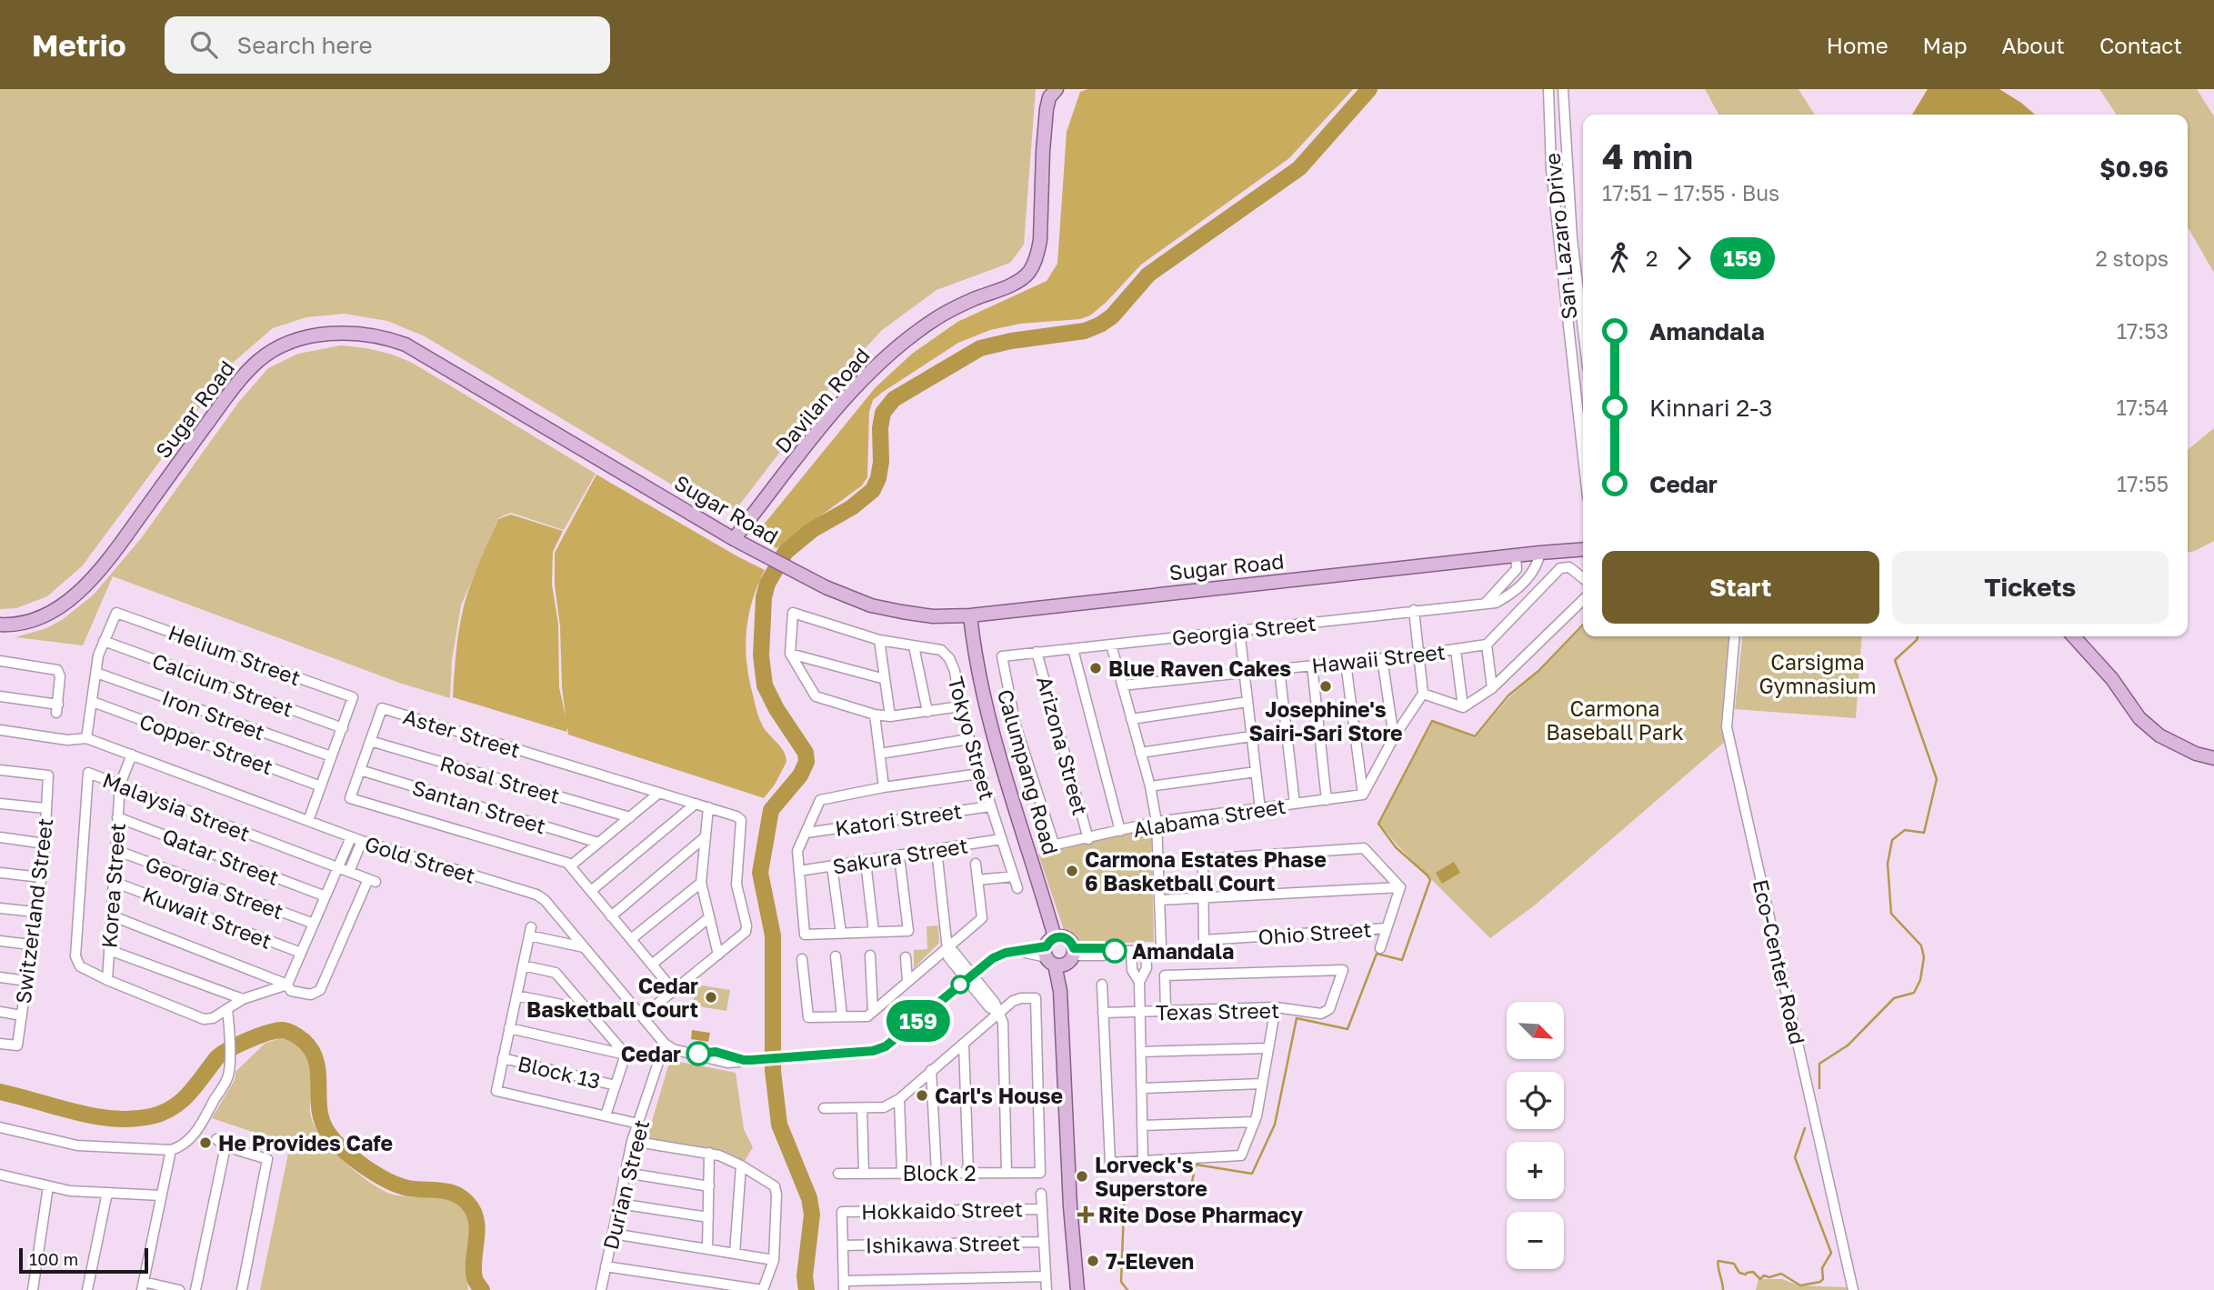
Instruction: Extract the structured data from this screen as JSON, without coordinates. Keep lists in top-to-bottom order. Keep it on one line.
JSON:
{"streets":{"main road":["Davilan Road","Sugar Road","Calumpang Road"],"street":["San Lazaro Drive","Georgia Street","Helium Street","Hawaii Street","Calcium Street","Iron Street","Aster Street","Tokyo Street","Copper Street","Arizona Street","Rosal Street","Malaysia Street","Santan Street","Alabama Street","Katori Street","Sakura Street","Qatar Street","Gold Street","Korea Street","Switzerland Street","Kuwait Street","Ohio Street","Eco-Center Road","Texas Street","Block 13","Block 2","Durian Street","Hokkaido Street","Ishikawa Street"]},"crossings":[["Davilan Road","Sugar Road"],["Sugar Road","Georgia Street"],["Sugar Road","Calumpang Road"],["Georgia Street","Arizona Street"],["Georgia Street","Alabama Street"],["Georgia Street","Korea Street"],["Helium Street","Calcium Street"],["Aster Street","Rosal Street"],["Aster Street","Santan Street"],["Aster Street","Gold Street"],["Tokyo Street","Katori Street"],["Tokyo Street","Sakura Street"],["Arizona Street","Alabama Street"],["Malaysia Street","Korea Street"],["Qatar Street","Korea Street"],["Gold Street","Korea Street"],["Gold Street","Durian Street"],["Korea Street","Kuwait Street"],["Hokkaido Street","Ishikawa Street"]],"parks":["Carsigma Gymnasium","Carmona Baseball Park"],"places":{"other":["Blue Raven Cakes","Josephine's Sairi-Sari Store","Carmona Estates Phase 6 Basketball Court","Amandala","Cedar Basketball Court","Cedar","Carl's House","He Provides Cafe","Lorveck's Superstore","7-Eleven"],"health":["Rite Dose Pharmacy"]},"lines":["bus line 159"],"scale_bar":"100 m","north":"bottom right","page":{"header":"Metrio","search":"Search here","nav":["Home","Map","About","Contact"],"on_map":"159","heading":["4 min","17:51 – 17:55 · Bus","$0.96"],"legs":["2","159","2 stops"],"list":[{"name":"Amandala","value":"17:53"},{"name":"Kinnari 2-3","value":"17:54"},{"name":"Cedar","value":"17:55"}],"buttons":["Start","Tickets"],"map_buttons":["+","−"],"scale":"100 m"}}
